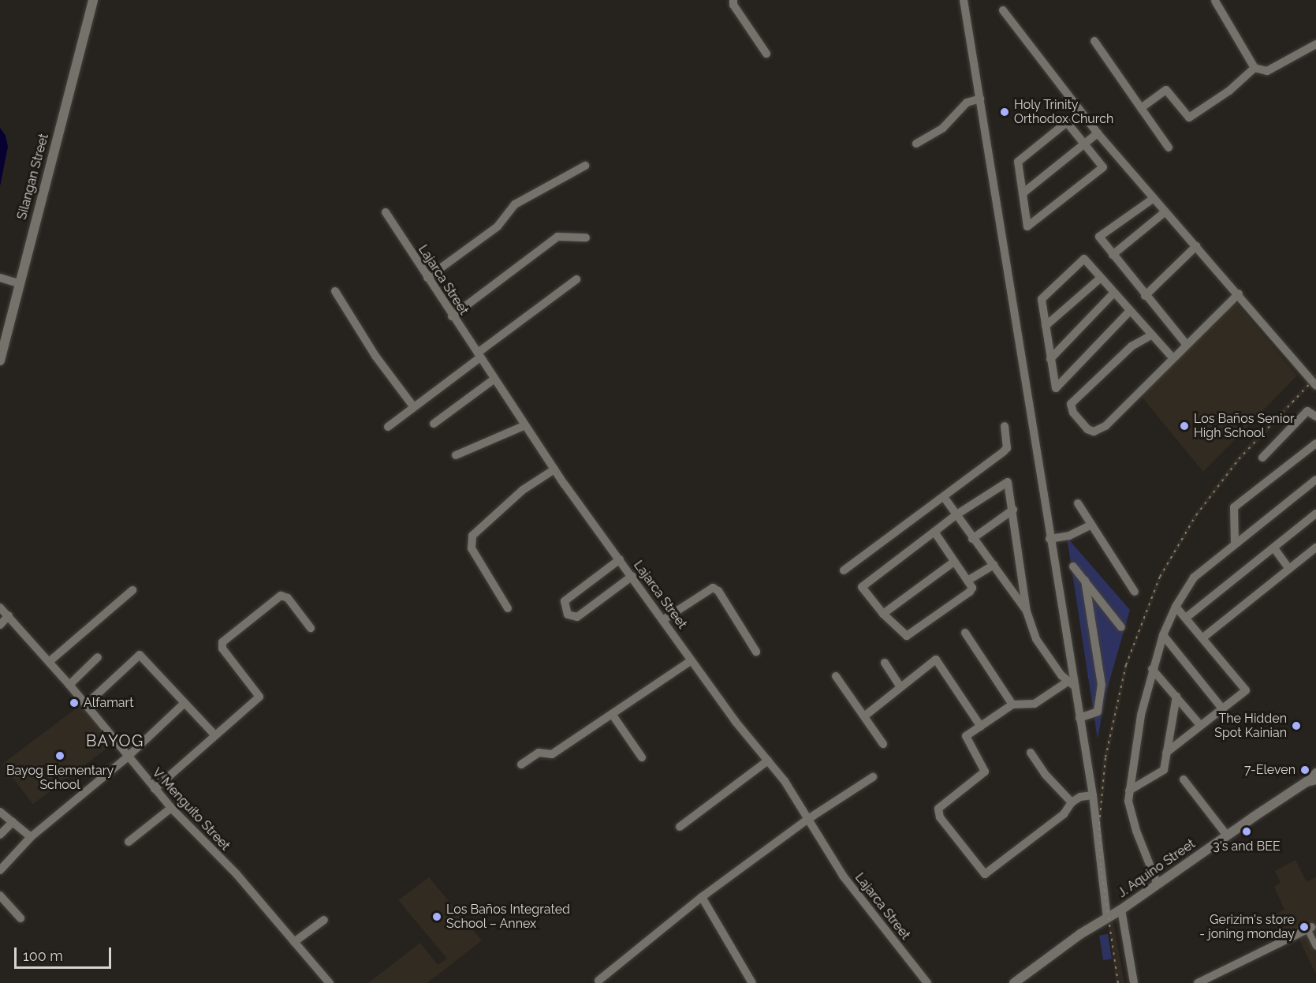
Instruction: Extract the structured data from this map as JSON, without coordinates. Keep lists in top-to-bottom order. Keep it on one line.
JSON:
{"streets":{"street":["Silangan Street","Lajarca Street","V. Menguito Street","J. Aquino Street"]},"districts":["BAYOG"],"places":["Holy Trinity Orthodox Church","Los Baños Senior High School","Alfamart","The Hidden Spot Kainian","Bayog Elementary School","7-Eleven","3's and BEE","Los Baños Integrated School – Annex","Gerizim's store - joning monday"],"scale_bar":"100 m"}
